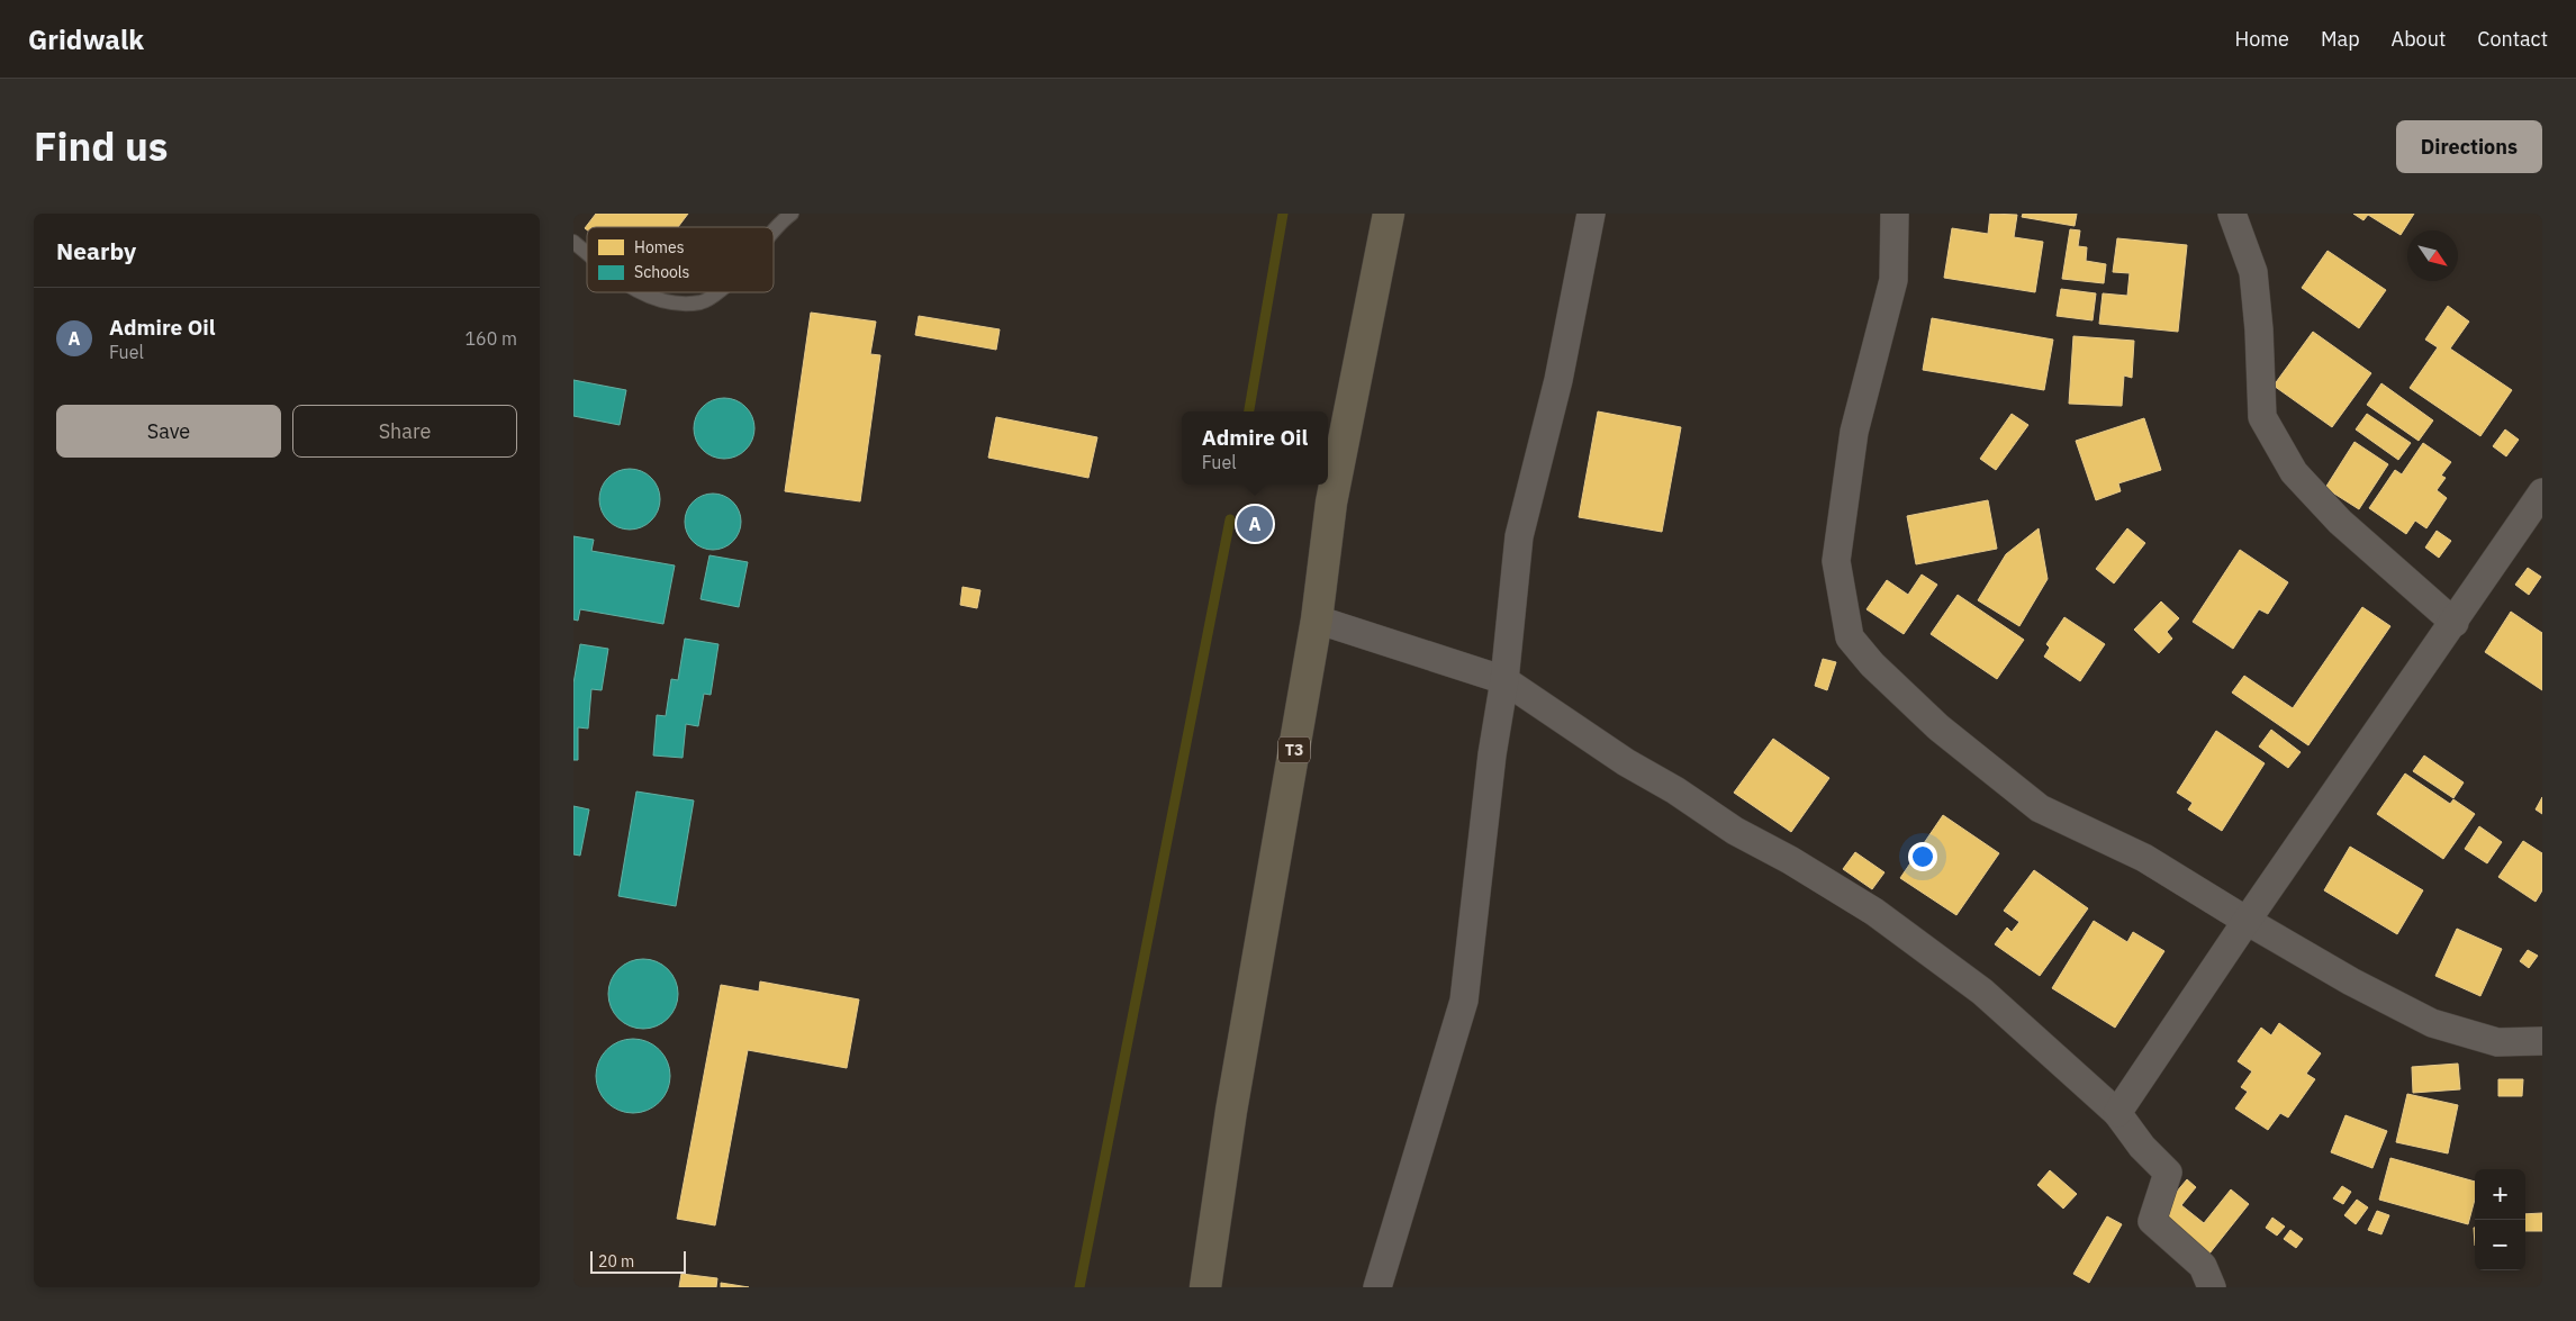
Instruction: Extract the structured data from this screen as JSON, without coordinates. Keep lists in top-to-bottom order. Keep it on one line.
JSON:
{"streets":{"highway":["T3"]},"legend":["Homes","Schools"],"scale_bar":"20 m","north":"bottom right","page":{"header":"Gridwalk","nav":["Home","Map","About","Contact"],"title":"Find us","buttons":["Directions",["Save","Share"]],"heading":"Nearby","list":[{"mark":"A","name":"Admire Oil","note":"Fuel","value":"160 m"}],"popup":["Admire Oil","Fuel"],"pins":"A","map_buttons":["+","−"],"scale":"20 m"}}
